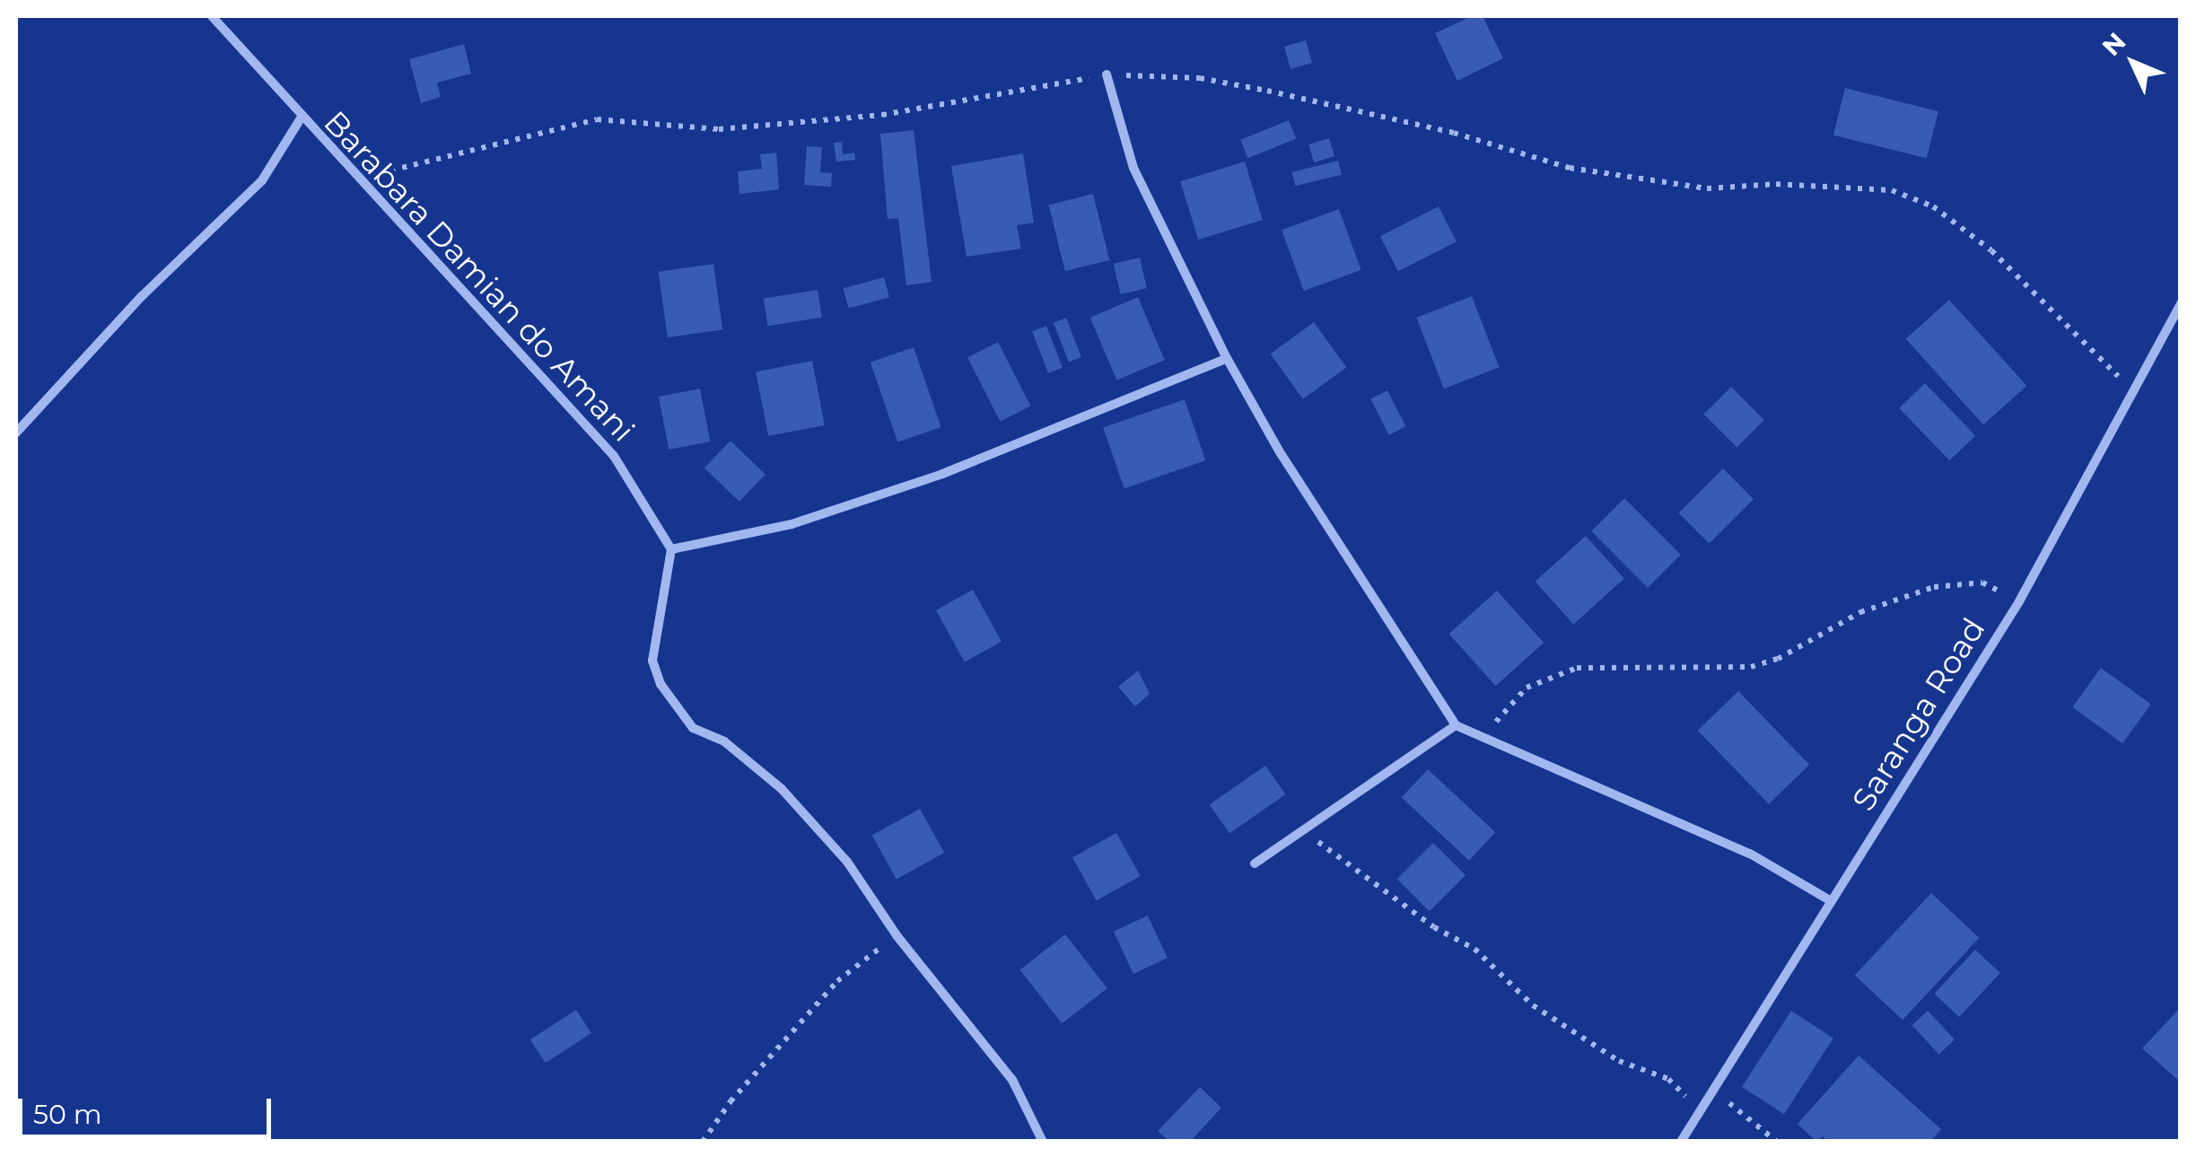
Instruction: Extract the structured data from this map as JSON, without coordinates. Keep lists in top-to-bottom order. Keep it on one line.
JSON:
{"streets":{"street":["Barabara Damian do Amani","Saranga Road"]},"scale_bar":"50 m","north":"top left"}
